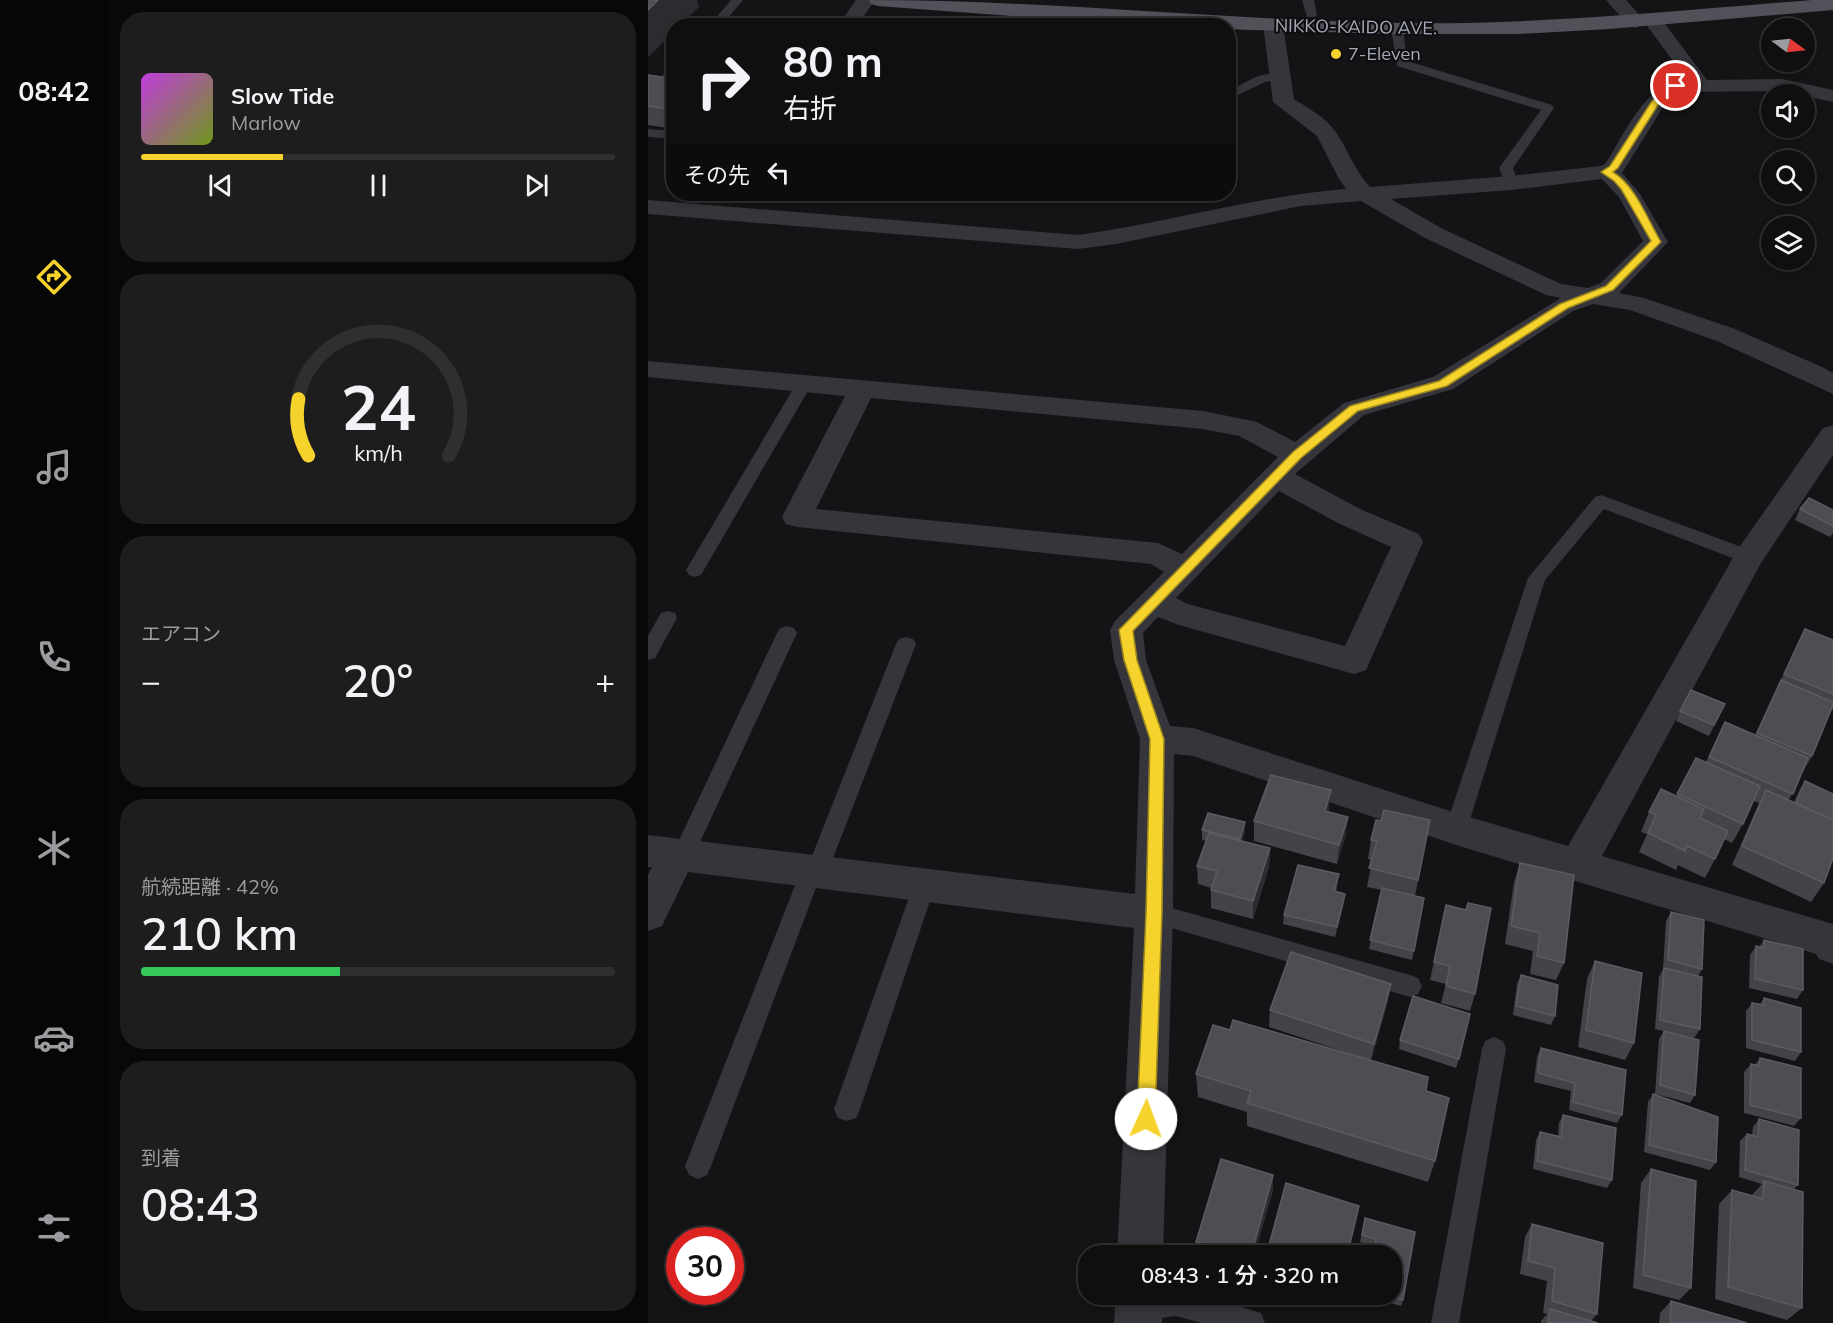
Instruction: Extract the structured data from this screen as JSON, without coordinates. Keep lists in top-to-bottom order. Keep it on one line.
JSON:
{"streets":{"main road":["NIKKO-KAIDO AVE."]},"places":["7-Eleven"],"north":"right","page":{"tabs":"08:42","turn":["80 m","右折"],"song":["Slow Tide","Marlow"],"then":"その先","tile":["エアコン",["航続距離 · 42%","210 km"],["到着","08:43"]],"heat":["−","20°","+"],"limit":"30","trip":"08:43 · 1 分 · 320 m","gauge":["24","km/h"]}}
